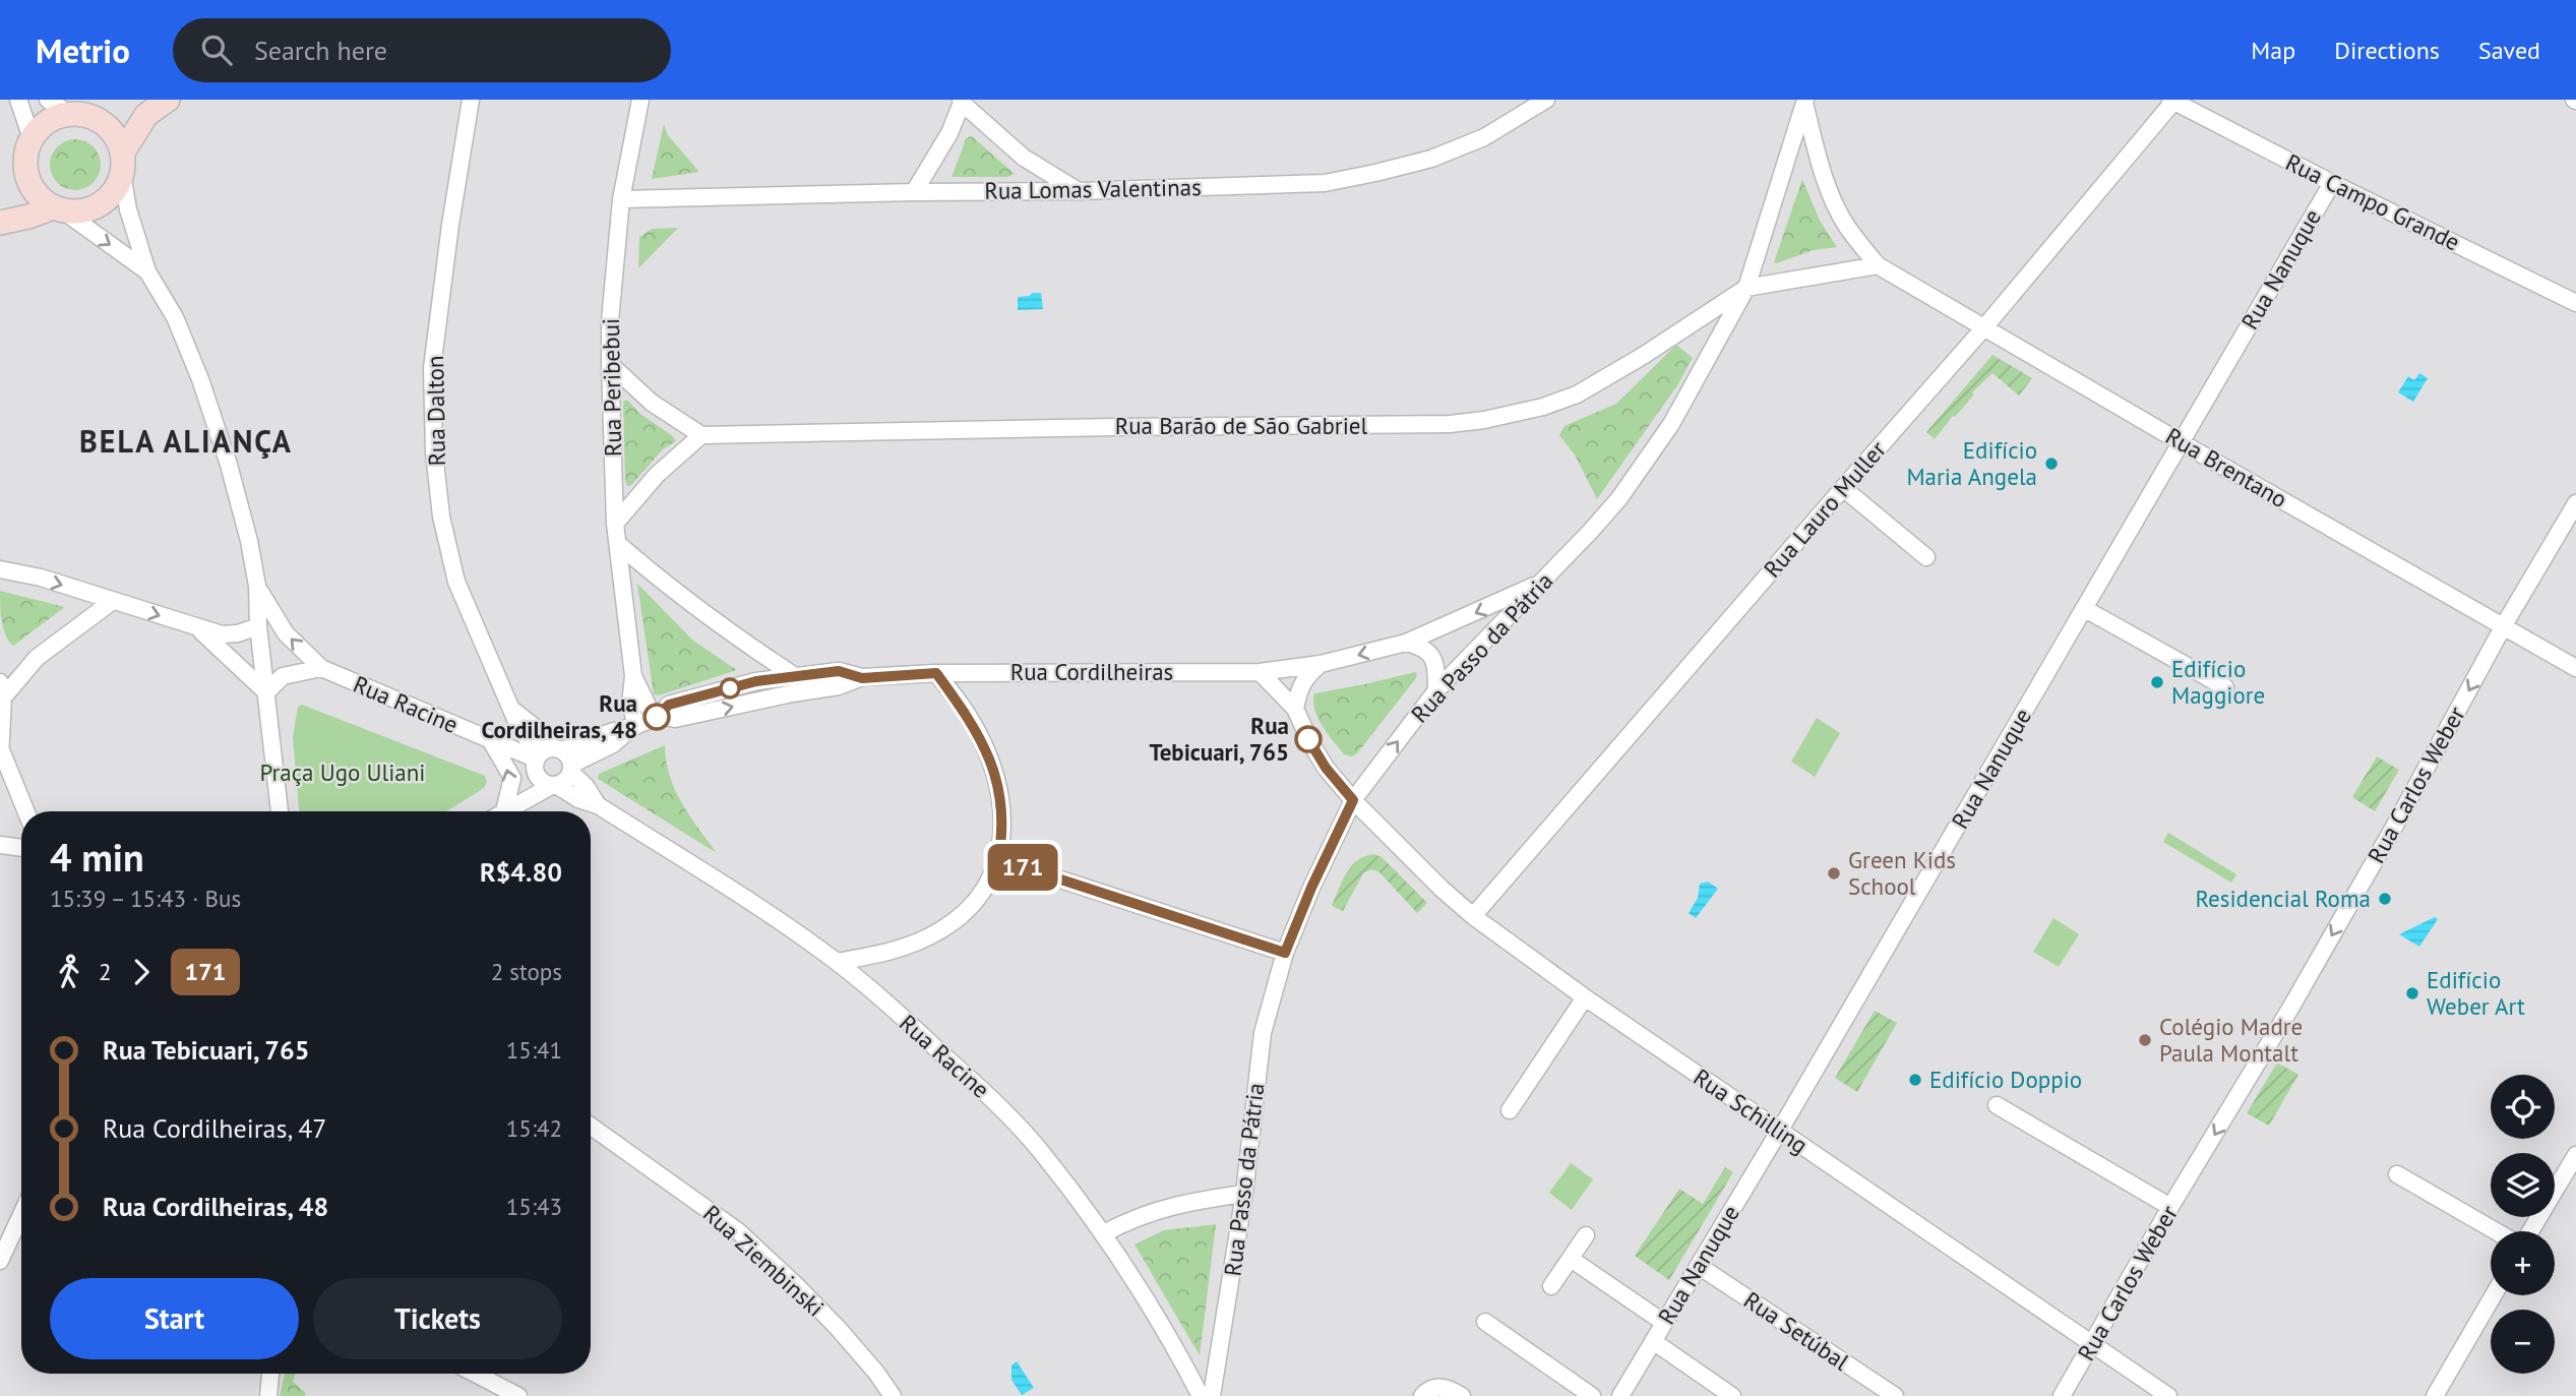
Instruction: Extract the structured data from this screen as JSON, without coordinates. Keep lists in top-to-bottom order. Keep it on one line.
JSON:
{"streets":{"street":["Rua Lomas Valentinas","Rua Campo Grande","Rua Nanuque","Rua Peribebui","Rua Dalton","Rua Barão de São Gabriel","Rua Brentano","Rua Lauro Muller","Rua Passo da Pátria","Rua Cordilheiras","Rua Racine","Rua Carlos Weber","Rua Schilling","Rua Ziembinski","Rua Setúbal"]},"crossings":[["Rua Lomas Valentinas","Rua Peribebui"],["Rua Campo Grande","Rua Nanuque"],["Rua Campo Grande","Rua Lauro Muller"],["Rua Nanuque","Rua Brentano"],["Rua Nanuque","Rua Schilling"],["Rua Nanuque","Rua Setúbal"],["Rua Peribebui","Rua Cordilheiras"],["Rua Dalton","Rua Cordilheiras"],["Rua Dalton","Rua Racine"],["Rua Barão de São Gabriel","Rua Passo da Pátria"],["Rua Brentano","Rua Lauro Muller"],["Rua Brentano","Rua Passo da Pátria"],["Rua Brentano","Rua Carlos Weber"],["Rua Lauro Muller","Rua Schilling"],["Rua Passo da Pátria","Rua Cordilheiras"],["Rua Passo da Pátria","Rua Schilling"],["Rua Cordilheiras","Rua Racine"],["Rua Cordilheiras","Rua Schilling"],["Rua Carlos Weber","Rua Schilling"]],"one_way":["Rua Carlos Weber"],"districts":["BELA ALIANÇA"],"parks":["Praça Ugo Uliani"],"places":["Edifício Maria Angela","Edifício Maggiore","Rua Cordilheiras, 48","Rua Tebicuari, 765","Green Kids School","Residencial Roma","Edifício Weber Art","Colégio Madre Paula Montalt","Edifício Doppio"],"lines":["bus line 171"],"page":{"header":"Metrio","search":"Search here","nav":["Map","Directions","Saved"],"on_map":"171","heading":["4 min","15:39 – 15:43 · Bus","R$4.80"],"legs":["2","171","2 stops"],"list":[{"name":"Rua Tebicuari, 765","value":"15:41"},{"name":"Rua Cordilheiras, 47","value":"15:42"},{"name":"Rua Cordilheiras, 48","value":"15:43"}],"map_buttons":["+","−"],"buttons":["Start","Tickets"]}}
